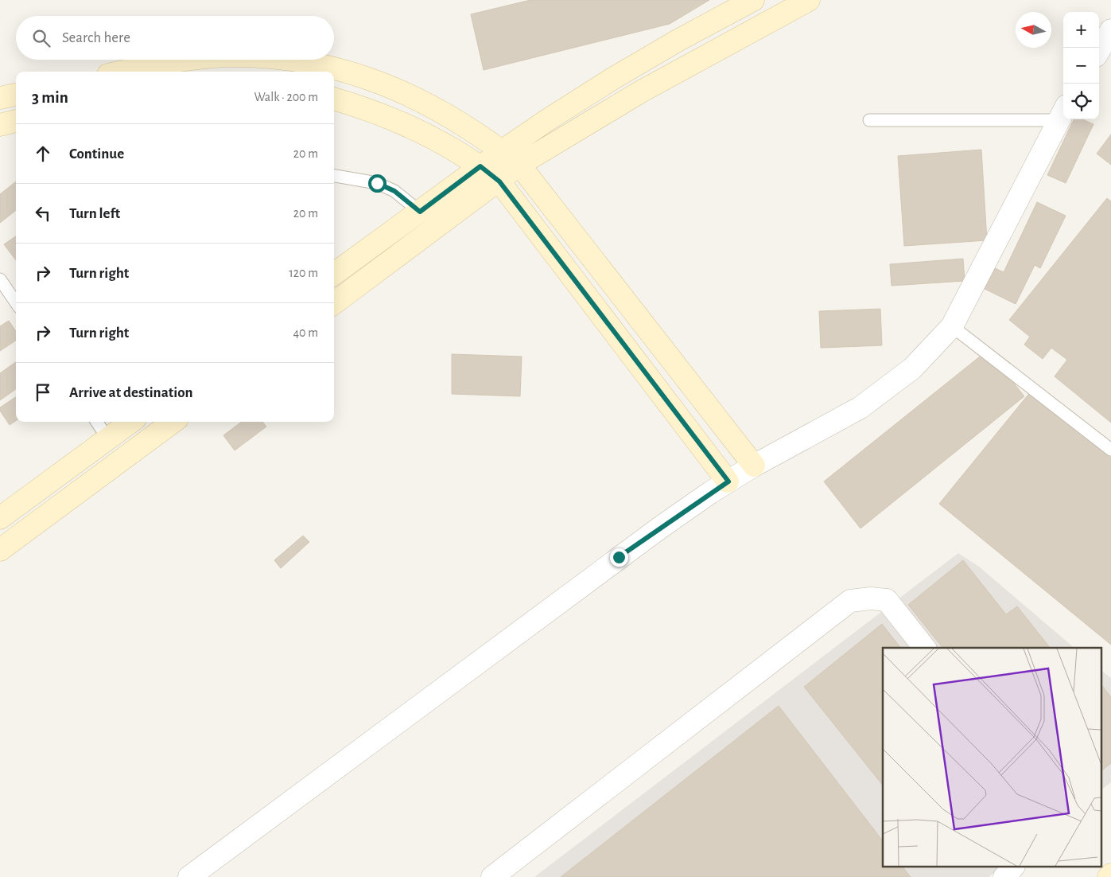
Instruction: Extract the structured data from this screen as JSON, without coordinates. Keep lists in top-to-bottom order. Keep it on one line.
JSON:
{"north":"left","page":{"map_buttons":["+","−"],"search":"Search here","heading":["3 min","Walk · 200 m"],"list":[["Continue","20 m"],["Turn left","20 m"],["Turn right","120 m"],["Turn right","40 m"],"Arrive at destination"]}}
